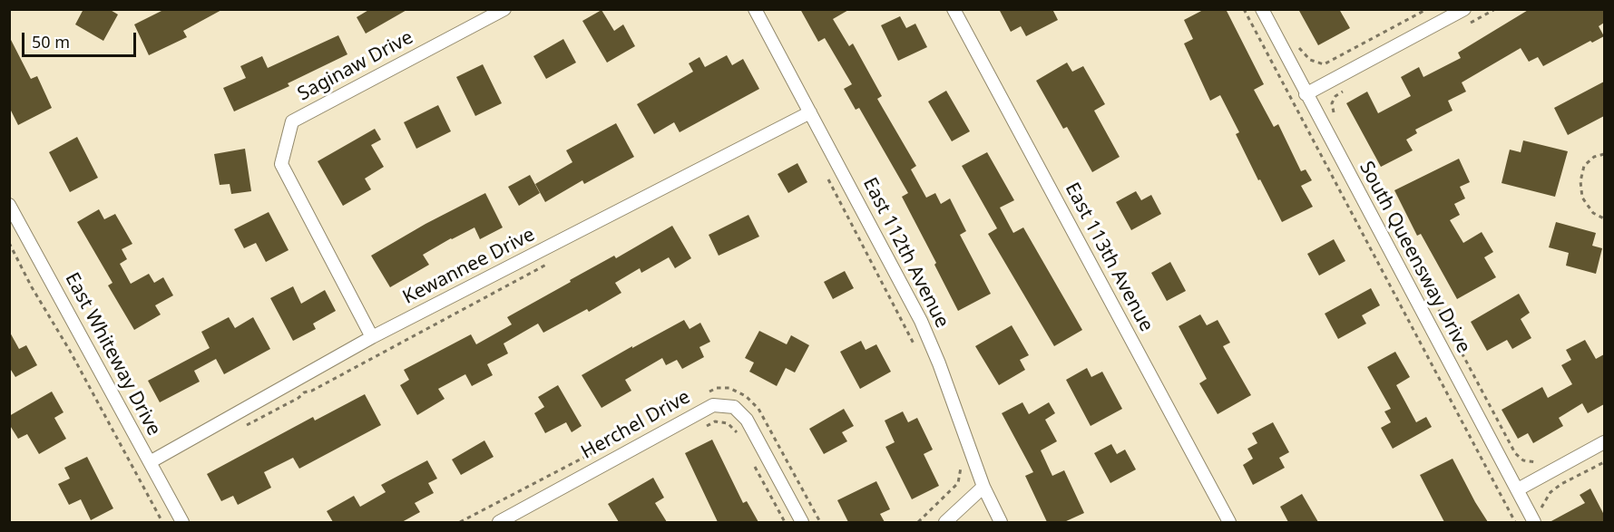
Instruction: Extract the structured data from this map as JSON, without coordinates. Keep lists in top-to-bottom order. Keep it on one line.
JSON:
{"streets":{"street":["Saginaw Drive","East 112th Avenue","East 113th Avenue","South Queensway Drive","Kewannee Drive","East Whiteway Drive","Herchel Drive"]},"crossings":[["Saginaw Drive","Kewannee Drive"],["East 112th Avenue","Kewannee Drive"],["Kewannee Drive","East Whiteway Drive"]],"scale_bar":"50 m"}
